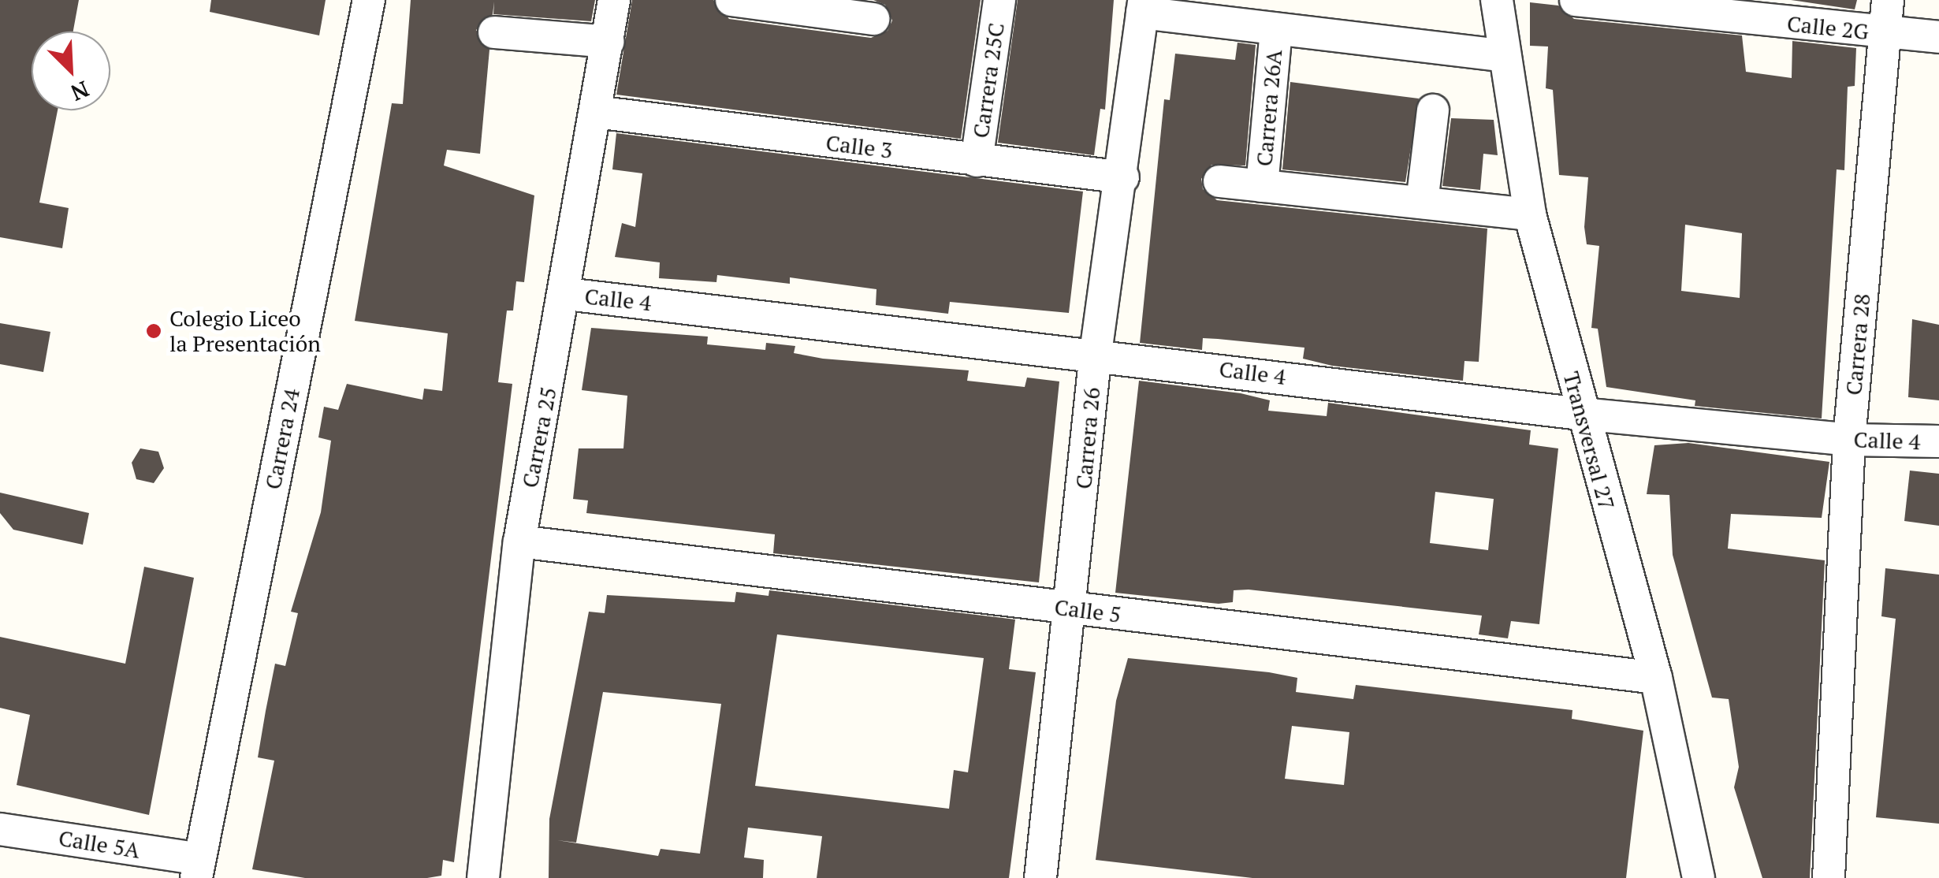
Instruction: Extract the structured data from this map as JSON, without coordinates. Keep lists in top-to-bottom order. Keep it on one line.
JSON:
{"streets":{"street":["Calle 2G","Carrera 25C","Carrera 26A","Calle 3","Calle 4","Carrera 28","Carrera 25","Carrera 26","Carrera 24","Transversal 27","Calle 5","Calle 5A"]},"crossings":[["Calle 2G","Carrera 28"],["Carrera 25C","Calle 3"],["Calle 3","Carrera 25"],["Calle 3","Carrera 26"],["Calle 4","Carrera 28"],["Calle 4","Carrera 25"],["Calle 4","Carrera 26"],["Calle 4","Transversal 27"],["Carrera 25","Calle 5"],["Carrera 26","Calle 5"],["Carrera 24","Calle 5A"],["Transversal 27","Calle 5"]],"places":["Colegio Liceo la Presentación"],"north":"bottom right"}
